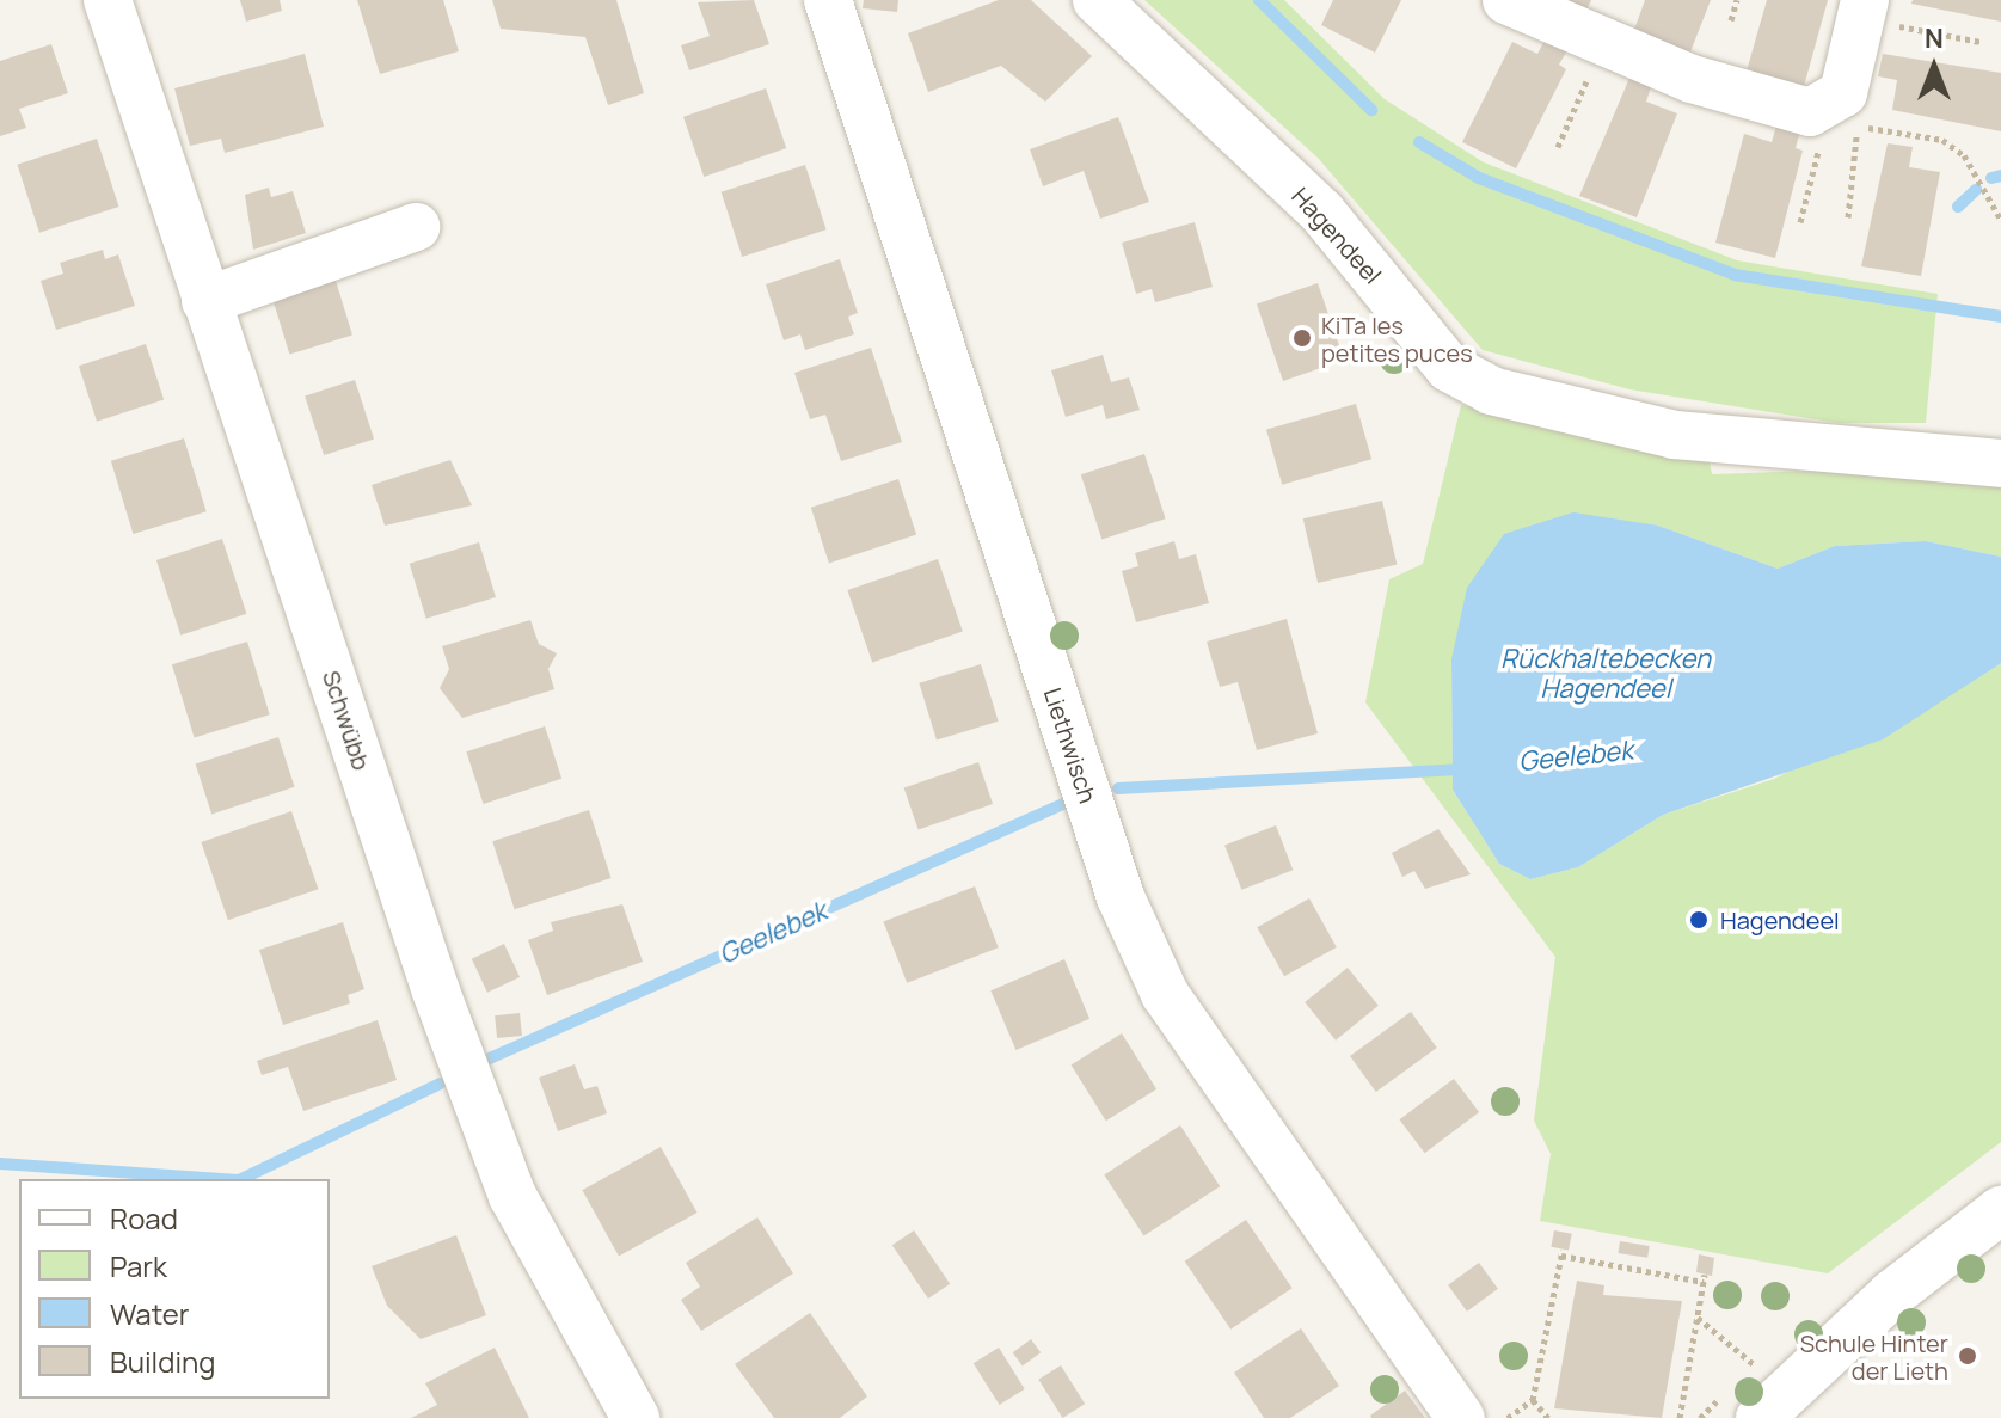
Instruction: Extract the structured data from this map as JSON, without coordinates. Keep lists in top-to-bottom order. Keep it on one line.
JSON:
{"streets":{"street":["Hagendeel","Schwübb","Liethwisch"]},"water":["Rückhaltebecken Hagendeel","Geelebek"],"places":["KiTa les petites puces","Hagendeel","Schule Hinter der Lieth"],"legend":["Road","Park","Water","Building"],"north":"top"}
